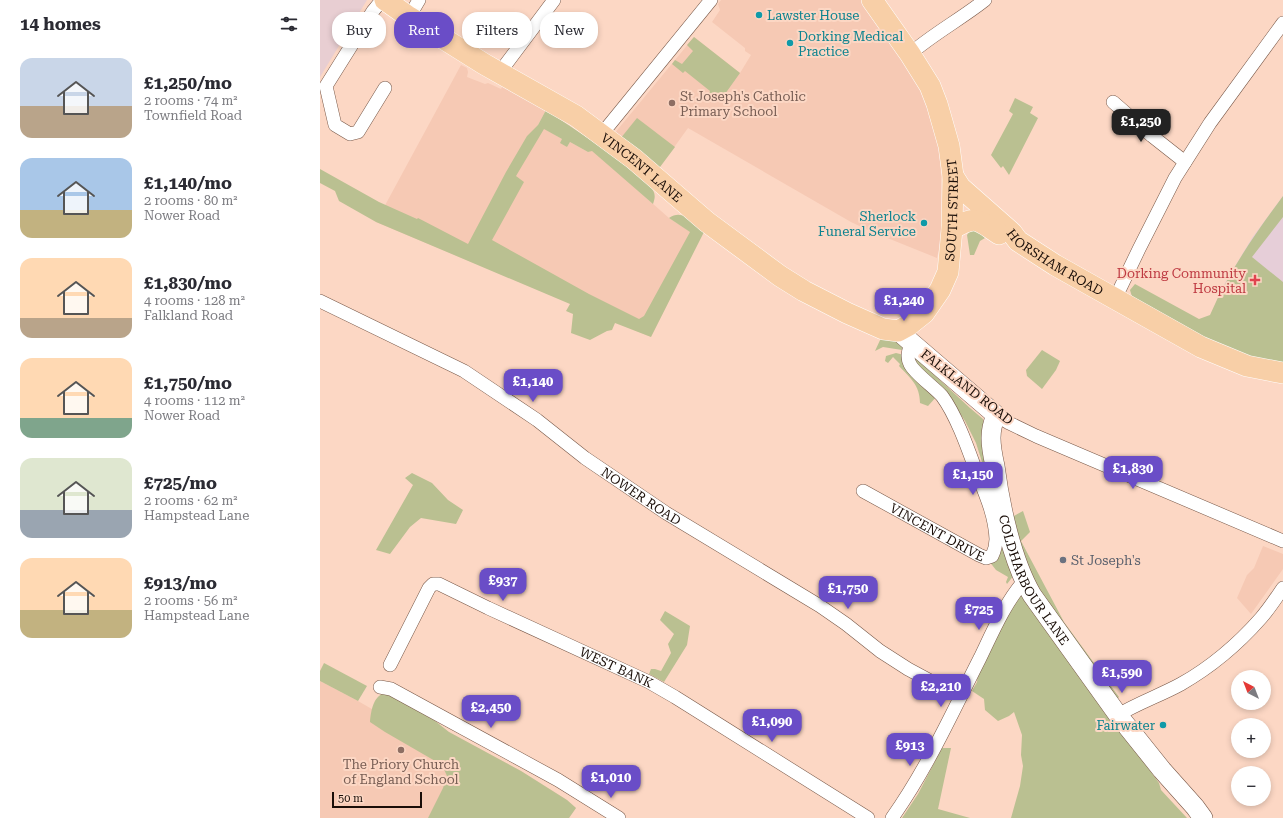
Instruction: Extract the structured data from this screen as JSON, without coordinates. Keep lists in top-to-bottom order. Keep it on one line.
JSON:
{"streets":{"main road":["VINCENT LANE","SOUTH STREET","HORSHAM ROAD"],"street":["FALKLAND ROAD","NOWER ROAD","VINCENT DRIVE","COLDHARBOUR LANE","WEST BANK"]},"crossings":[["VINCENT LANE","SOUTH STREET"],["VINCENT LANE","FALKLAND ROAD"],["VINCENT LANE","VINCENT DRIVE"],["SOUTH STREET","HORSHAM ROAD"],["SOUTH STREET","FALKLAND ROAD"],["SOUTH STREET","VINCENT DRIVE"],["FALKLAND ROAD","VINCENT DRIVE"],["FALKLAND ROAD","COLDHARBOUR LANE"]],"places":{"other":["Lawster House","Dorking Medical Practice","St Joseph's Catholic Primary School","Sherlock Funeral Service","St Joseph's","Fairwater","The Priory Church of England School"],"health":["Dorking Community Hospital"]},"scale_bar":"50 m","north":"top left","page":{"heading":"14 homes","chip":["Buy","Rent","Filters","New"],"list":[{"name":"£1,250/mo","note":"2 rooms · 74 m² · Townfield Road"},{"name":"£1,140/mo","note":"2 rooms · 80 m² · Nower Road"},{"name":"£1,830/mo","note":"4 rooms · 128 m² · Falkland Road"},{"name":"£1,750/mo","note":"4 rooms · 112 m² · Nower Road"},{"name":"£725/mo","note":"2 rooms · 62 m² · Hampstead Lane"},{"name":"£913/mo","note":"2 rooms · 56 m² · Hampstead Lane"}],"price":["£1,250","£1,240","£1,140","£1,830","£1,150","£937","£1,750","£725","£1,590","£2,210","£2,450","£1,090","£913","£1,010"],"map_buttons":["+","−"],"scale":"50 m"}}
